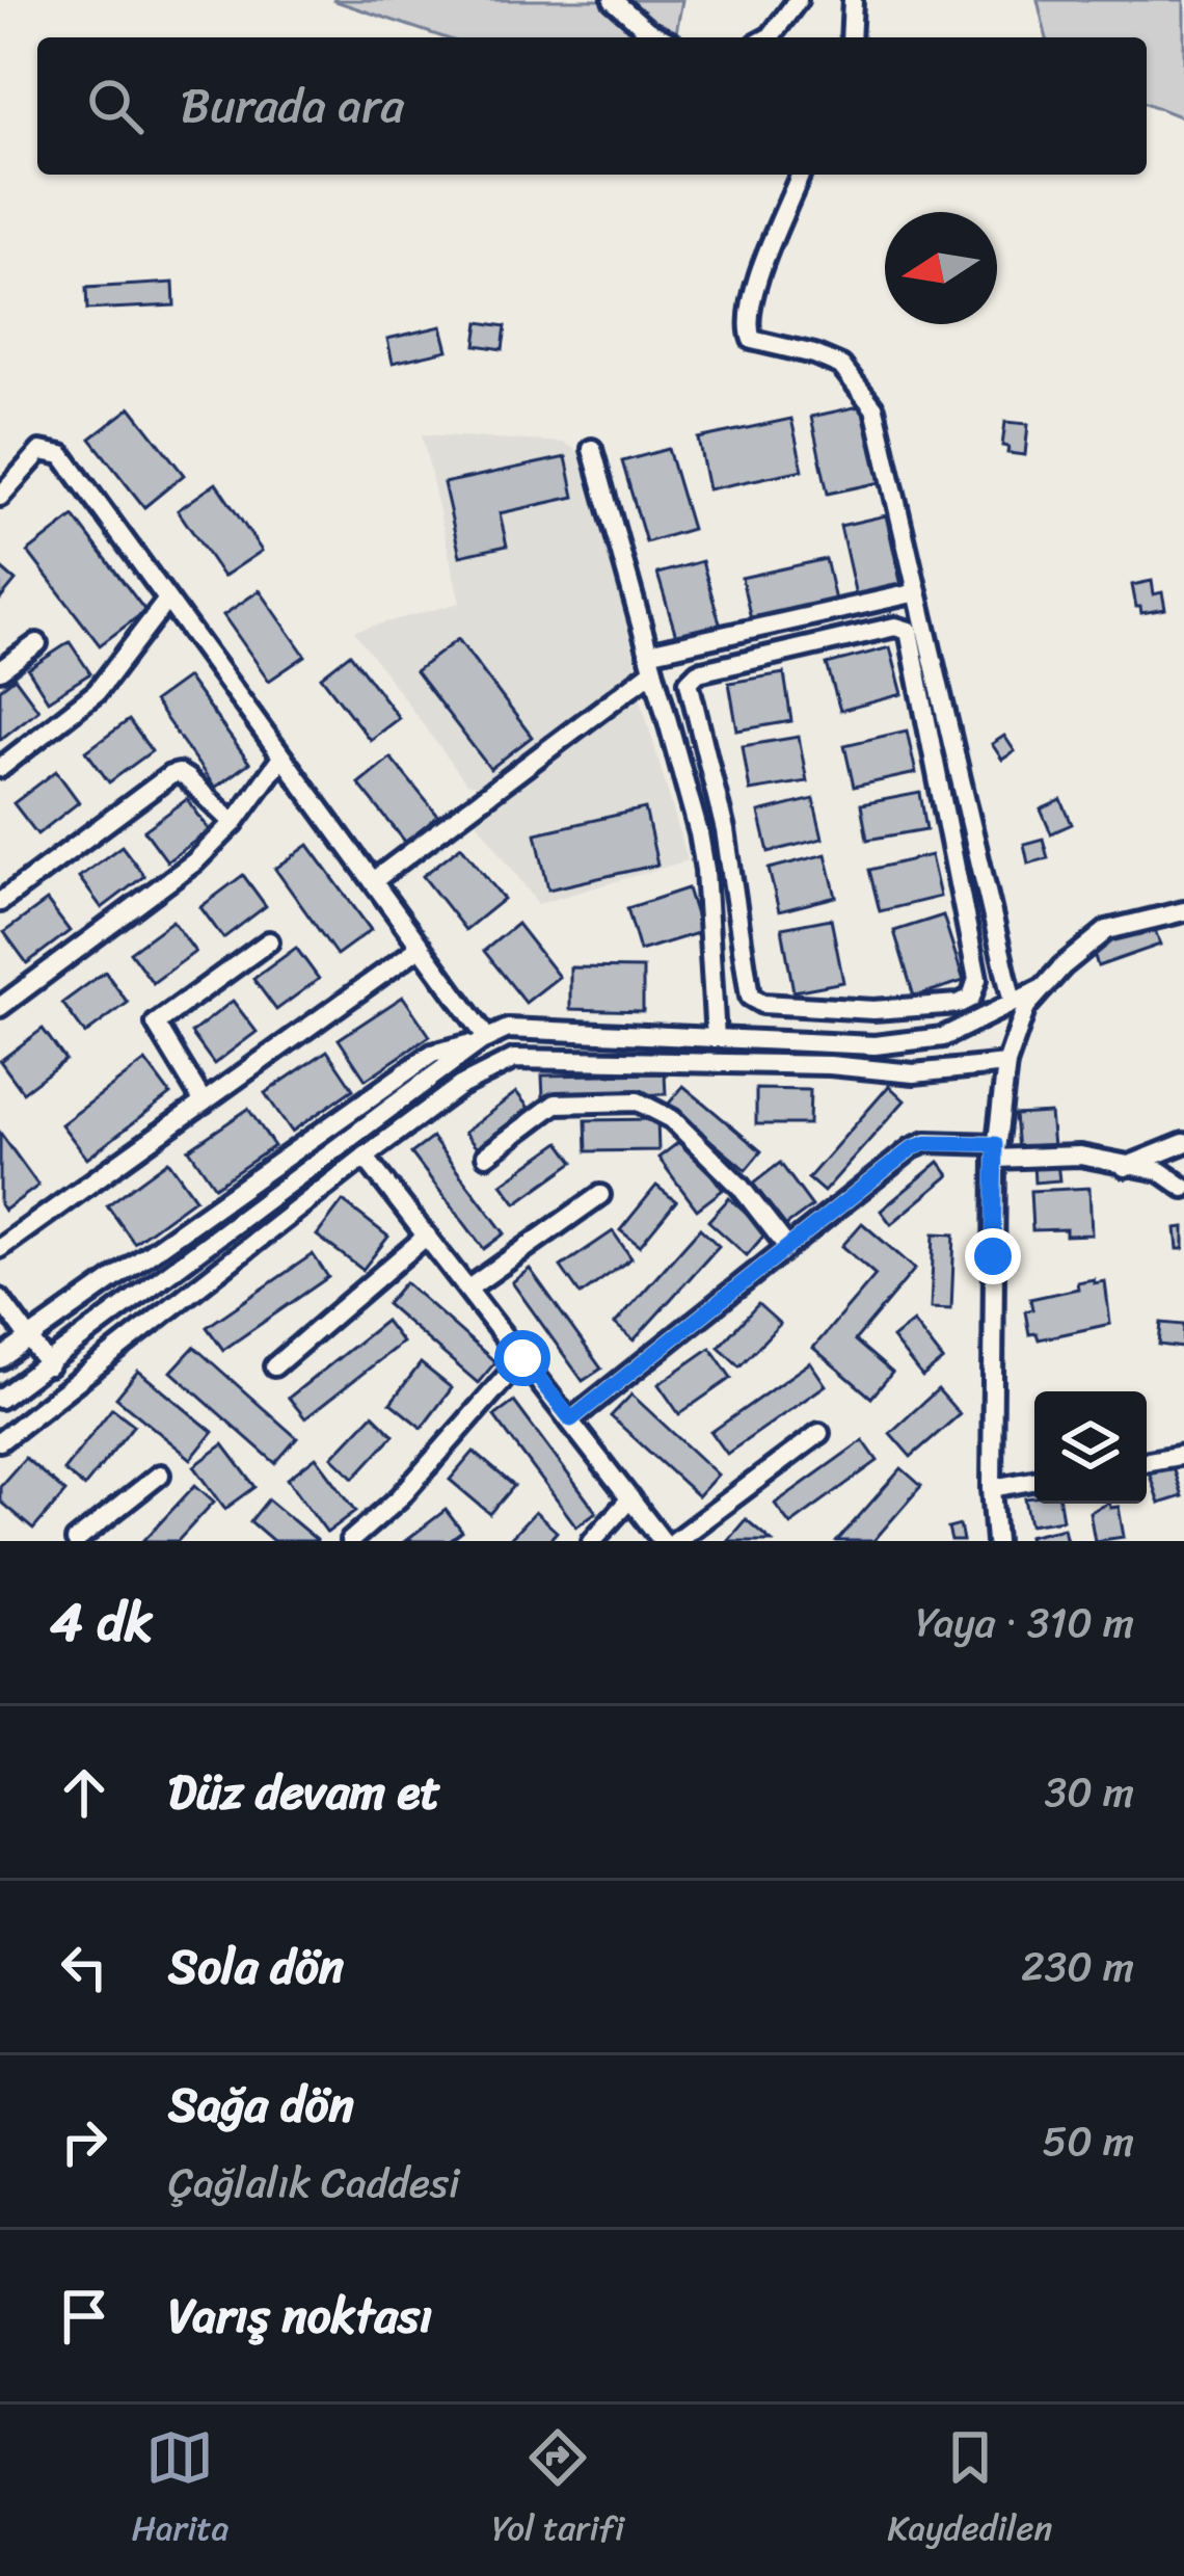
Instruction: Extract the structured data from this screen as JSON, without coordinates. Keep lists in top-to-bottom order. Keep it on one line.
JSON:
{"north":"left","page":{"search":"Burada ara","heading":["4 dk","Yaya · 310 m"],"list":[["Düz devam et","30 m"],["Sola dön","230 m"],["Sağa dön","Çağlalık Caddesi","50 m"],"Varış noktası"],"nav":["Harita","Yol tarifi","Kaydedilen"]}}
